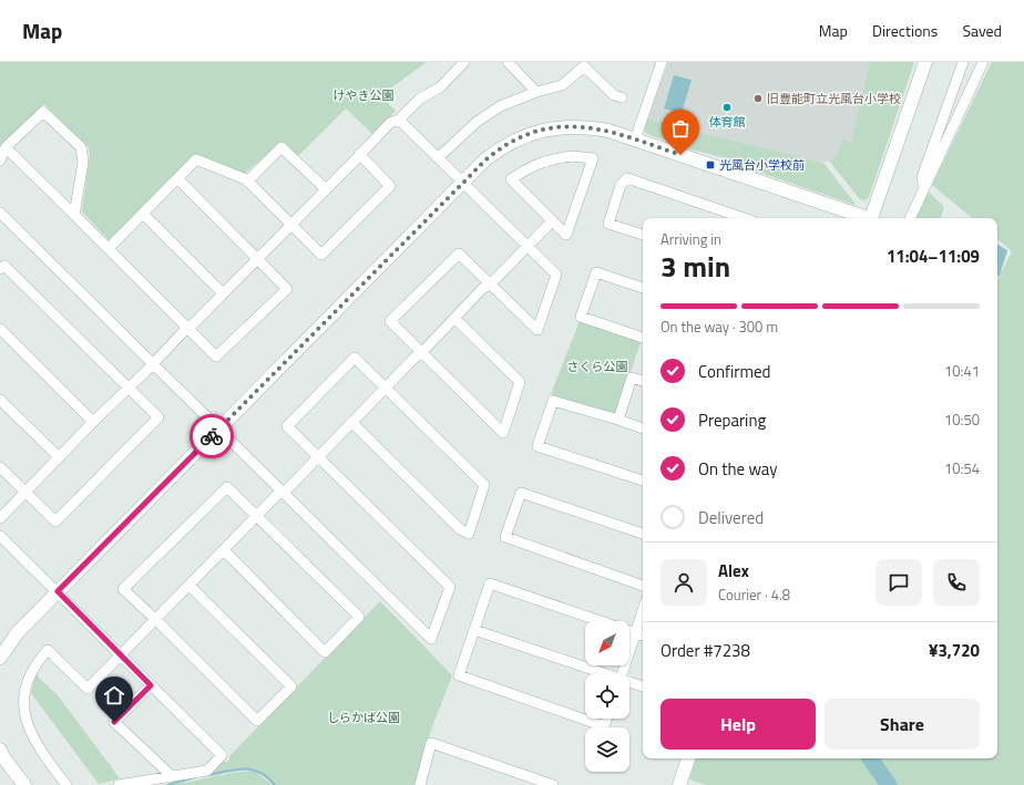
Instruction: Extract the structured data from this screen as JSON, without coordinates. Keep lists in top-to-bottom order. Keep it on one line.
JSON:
{"parks":["けやき公園","さくら公園","しらかば公園"],"places":{"other":["旧豊能町立光風台小学校","体育館"],"transit":["光風台小学校前"]},"north":"bottom left","page":{"header":"Map","nav":["Map","Directions","Saved"],"heading":["3 min","Arriving in","11:04–11:09"],"panel":["Alex","Courier · 4.8","Order #7238","¥3,720"],"bar":"On the way · 300 m","list":[["Confirmed","10:41"],["Preparing","10:50"],["On the way","10:54"],"Delivered"],"buttons":["Help","Share"]}}
